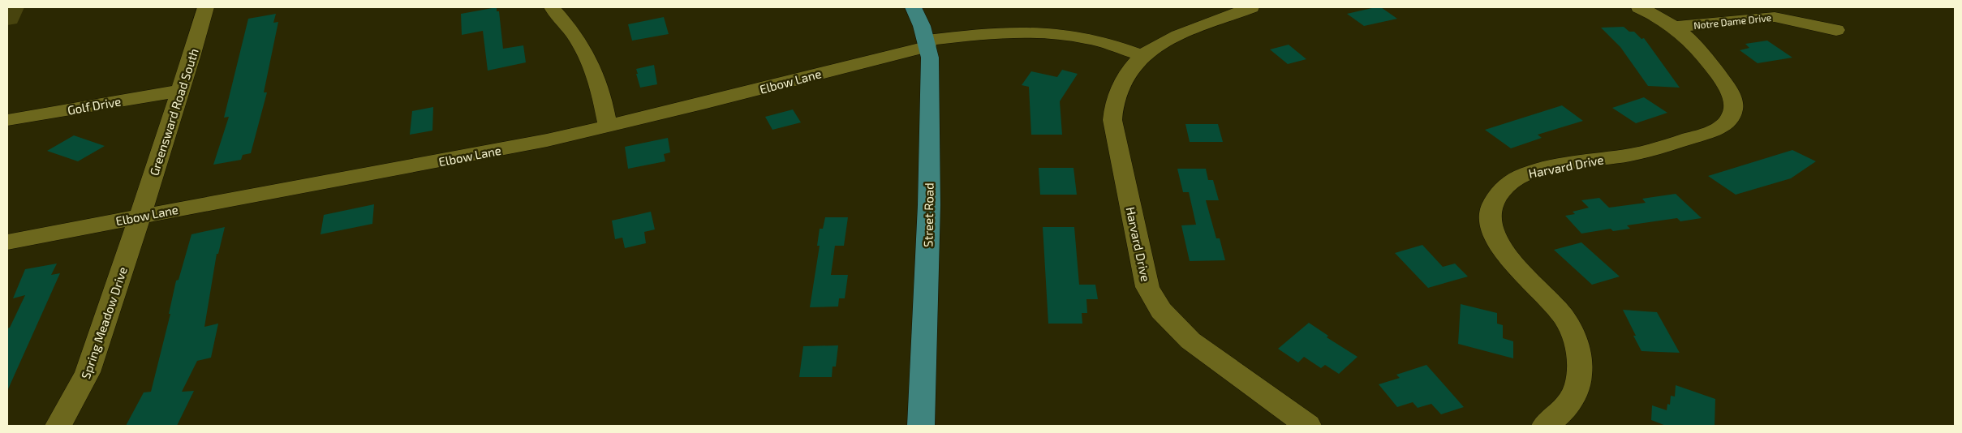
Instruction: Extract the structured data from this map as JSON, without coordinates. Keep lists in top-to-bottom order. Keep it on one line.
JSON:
{"streets":{"main road":["Street Road"],"street":["Notre Dame Drive","Elbow Lane","Golf Drive","Greensward Road South","Harvard Drive","Spring Meadow Drive"]},"crossings":[["Notre Dame Drive","Harvard Drive"],["Elbow Lane","Greensward Road South"],["Elbow Lane","Street Road"],["Elbow Lane","Spring Meadow Drive"],["Golf Drive","Greensward Road South"],["Greensward Road South","Spring Meadow Drive"]]}
